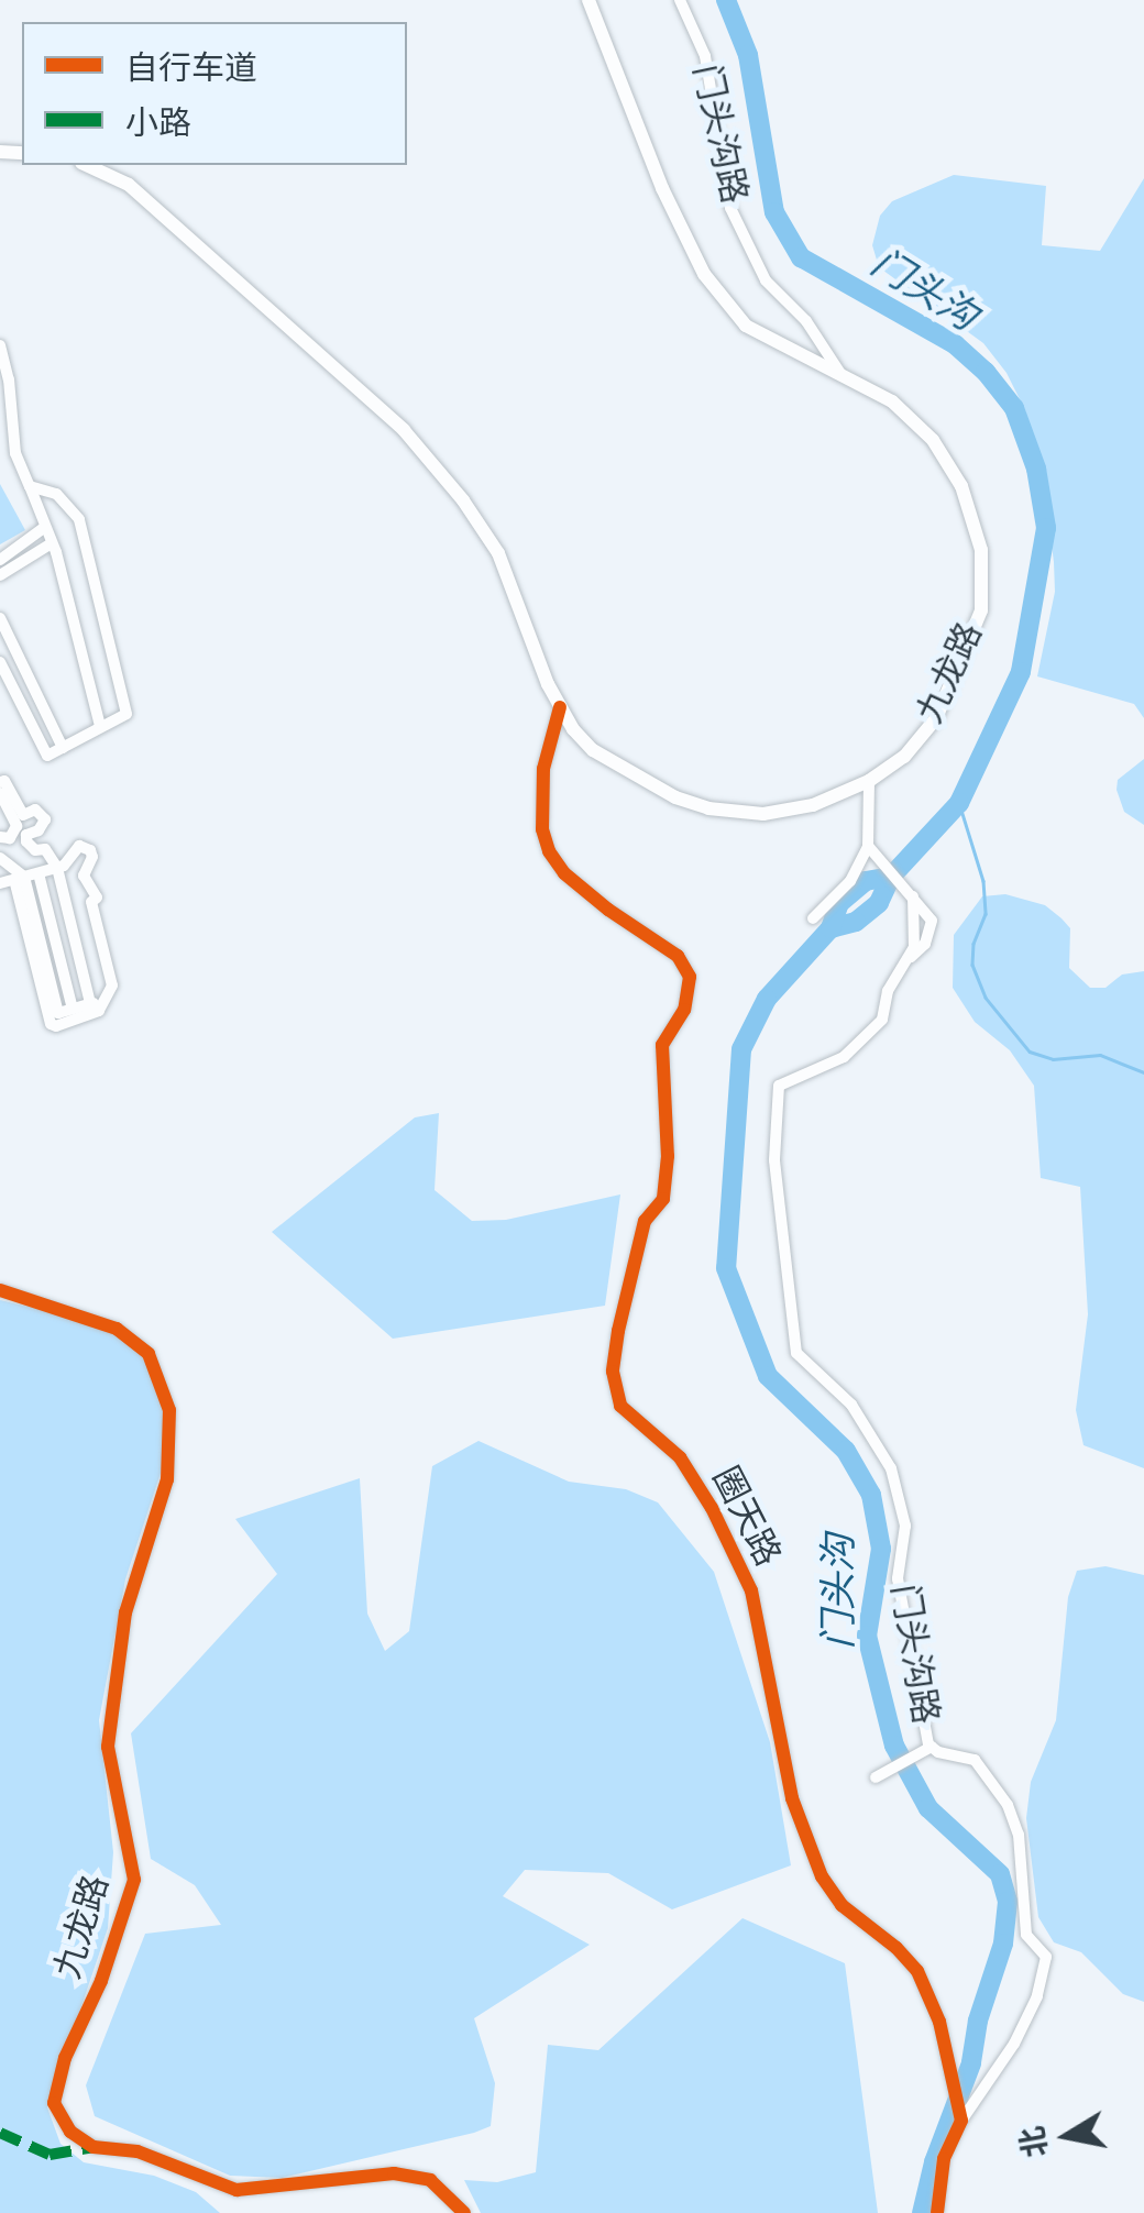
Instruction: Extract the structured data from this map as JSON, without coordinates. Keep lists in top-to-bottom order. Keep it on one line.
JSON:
{"streets":{"main road":["九龙路"],"street":["门头沟路","圈天路"]},"crossings":[["门头沟路","九龙路"],["门头沟路","圈天路"],["九龙路","圈天路"]],"water":["门头沟"],"legend":["自行车道","小路"],"north":"left"}
